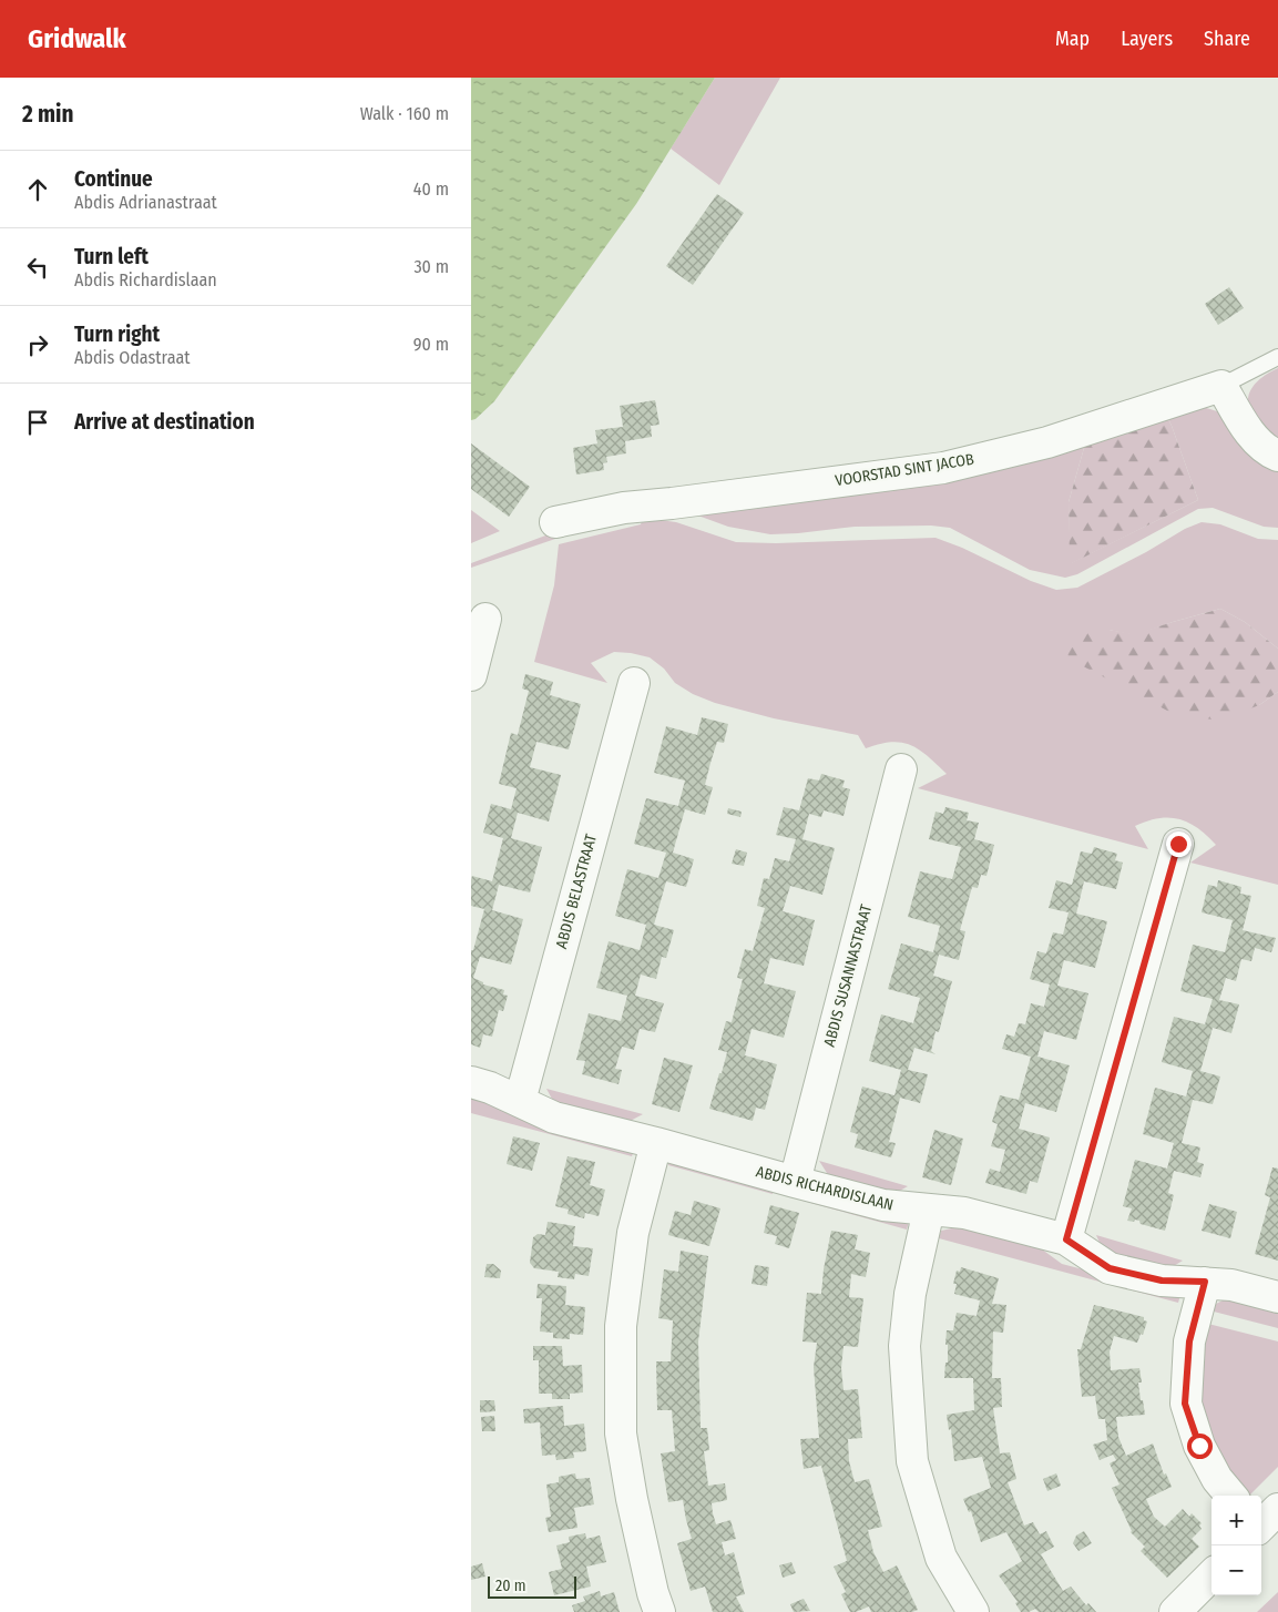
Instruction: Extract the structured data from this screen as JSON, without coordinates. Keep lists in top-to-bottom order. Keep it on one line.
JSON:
{"streets":{"street":["VOORSTAD SINT JACOB","ABDIS BELASTRAAT","ABDIS SUSANNASTRAAT","ABDIS RICHARDISLAAN"]},"crossings":[["ABDIS BELASTRAAT","ABDIS RICHARDISLAAN"],["ABDIS SUSANNASTRAAT","ABDIS RICHARDISLAAN"]],"scale_bar":"20 m","page":{"header":"Gridwalk","nav":["Map","Layers","Share"],"heading":["2 min","Walk · 160 m"],"list":[["Continue","Abdis Adrianastraat","40 m"],["Turn left","Abdis Richardislaan","30 m"],["Turn right","Abdis Odastraat","90 m"],"Arrive at destination"],"map_buttons":["+","−"],"scale":"20 m"}}
